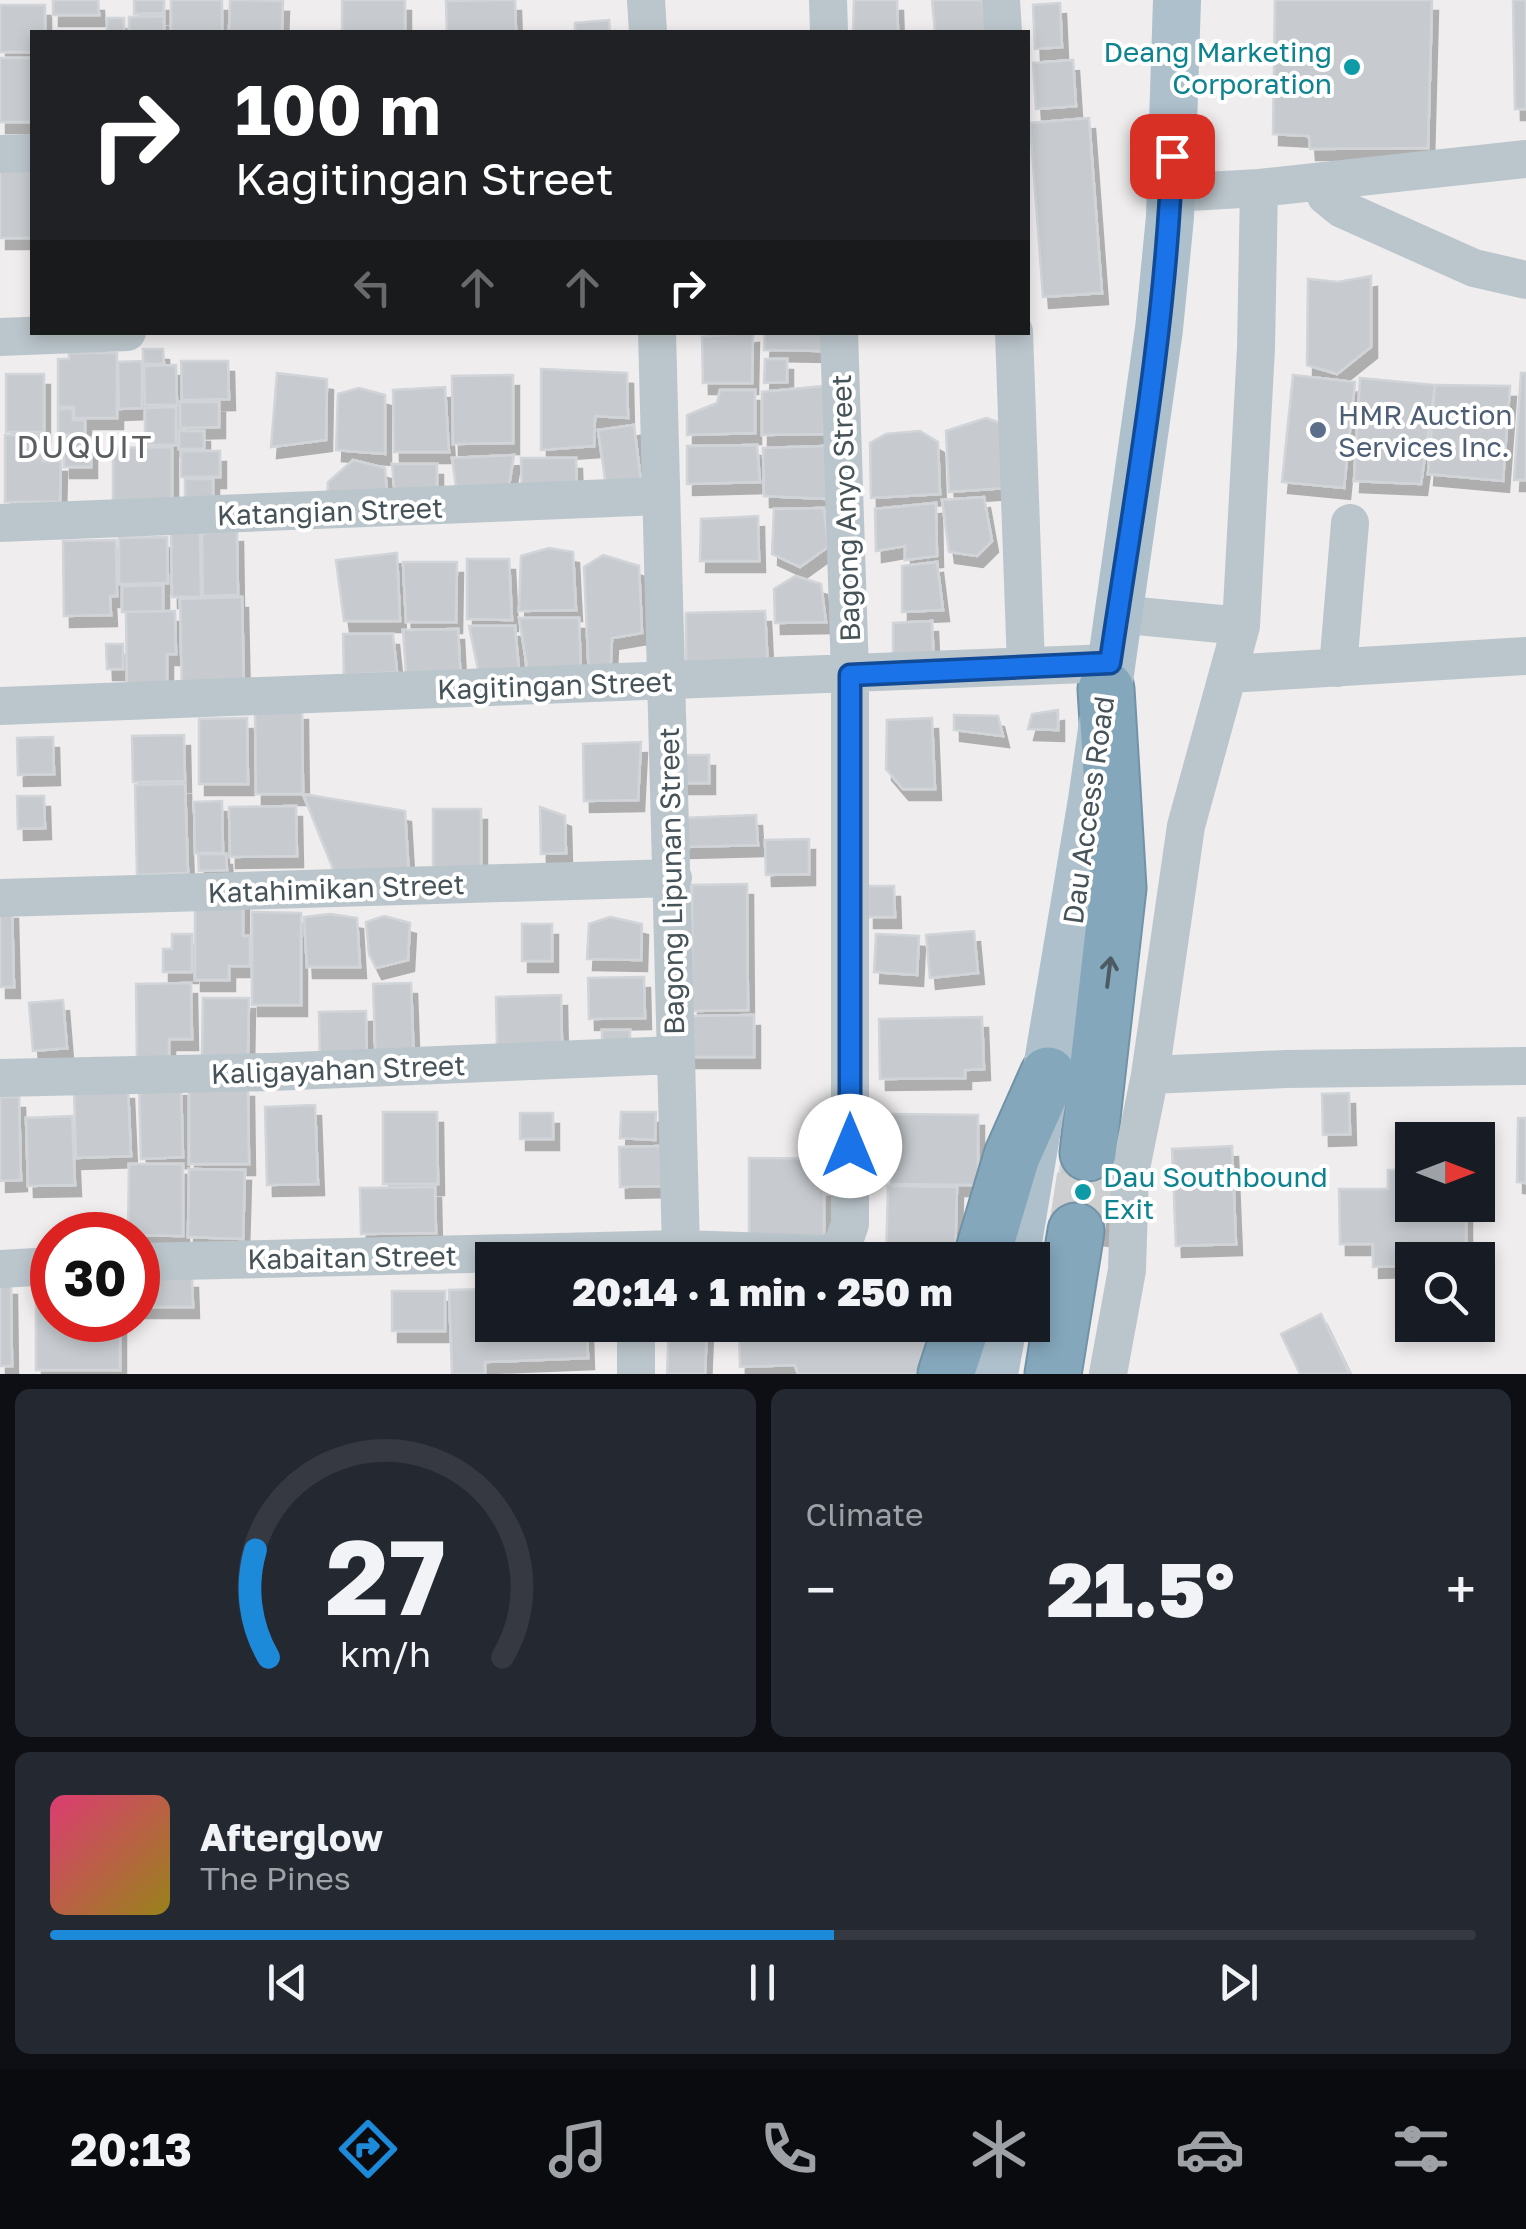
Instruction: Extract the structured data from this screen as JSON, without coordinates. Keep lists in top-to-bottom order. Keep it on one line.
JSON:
{"streets":{"main road":["Dau Access Road"],"street":["Bagong Anyo Street","Katangian Street","Kagitingan Street","Bagong Lipunan Street","Katahimikan Street","Kaligayahan Street","Kabaitan Street"]},"crossings":[["Bagong Anyo Street","Kagitingan Street"],["Bagong Anyo Street","Kabaitan Street"],["Katangian Street","Bagong Lipunan Street"],["Kagitingan Street","Dau Access Road"],["Kagitingan Street","Bagong Lipunan Street"],["Bagong Lipunan Street","Katahimikan Street"],["Bagong Lipunan Street","Kaligayahan Street"]],"districts":["DUQUIT"],"places":["Deang Marketing Corporation","HMR Auction Services Inc.","Dau Southbound Exit"],"north":"right","page":{"turn":["100 m","Kagitingan Street"],"limit":"30","trip":"20:14 · 1 min · 250 m","tile":"Climate","heat":["−","21.5°","+"],"song":["Afterglow","The Pines"],"tabs":"20:13","gauge":["27","km/h"]}}
